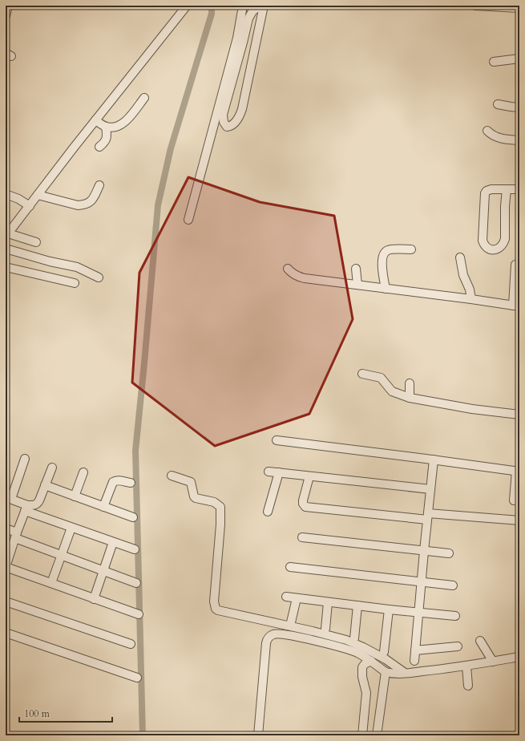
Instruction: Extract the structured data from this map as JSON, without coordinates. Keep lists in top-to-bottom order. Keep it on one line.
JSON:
{"scale_bar":"100 m"}
